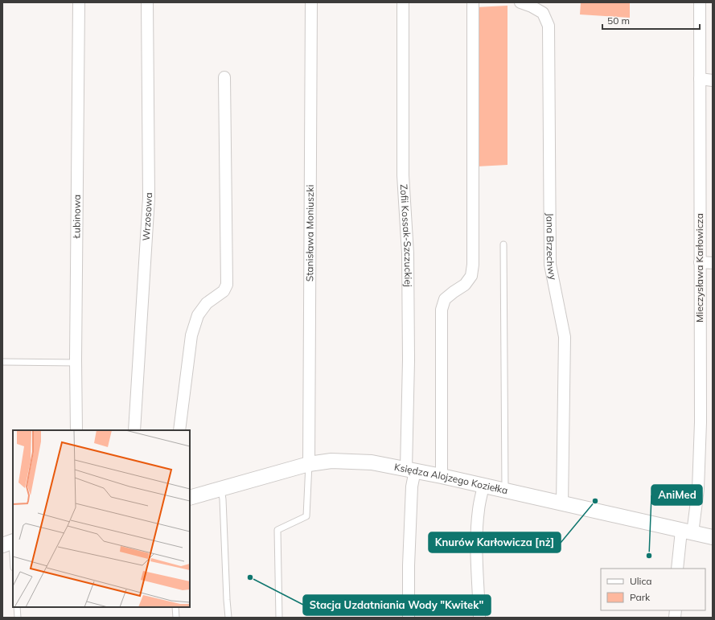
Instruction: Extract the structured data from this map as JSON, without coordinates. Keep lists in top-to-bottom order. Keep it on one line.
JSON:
{"streets":{"street":["Łubinowa","Wrzosowa","Stanisława Moniuszki","Zofii Kossak-Szczuckiej","Jana Brzechwy","Mieczysława Karłowicza","Księdza Alojzego Koziełka"]},"crossings":[["Stanisława Moniuszki","Księdza Alojzego Koziełka"],["Zofii Kossak-Szczuckiej","Księdza Alojzego Koziełka"],["Jana Brzechwy","Księdza Alojzego Koziełka"],["Mieczysława Karłowicza","Księdza Alojzego Koziełka"]],"places":["Knurów Karłowicza [nż]","AniMed","Stacja Uzdatniania Wody \"Kwitek\""],"legend":["Ulica","Park"],"scale_bar":"50 m"}
